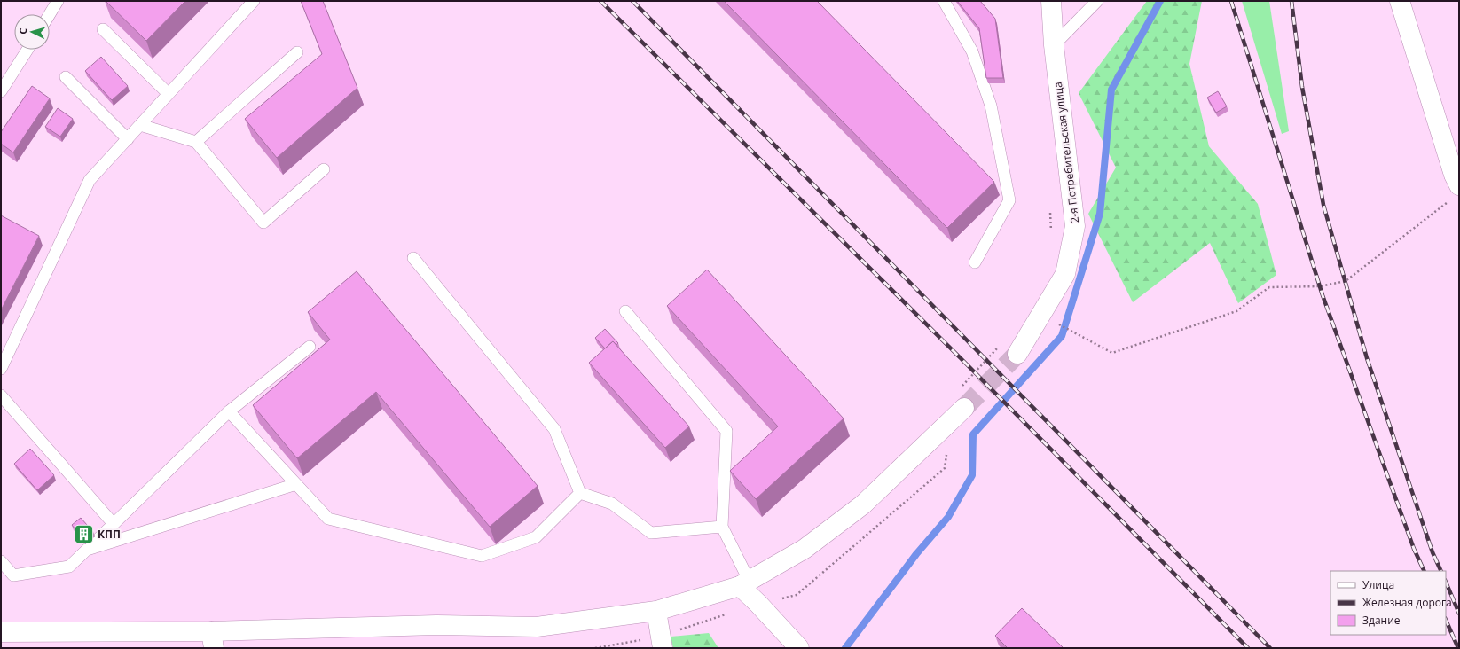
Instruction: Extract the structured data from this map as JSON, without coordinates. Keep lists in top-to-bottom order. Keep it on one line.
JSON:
{"streets":{"street":["2-я Потребительская улица"]},"places":{"building":["КПП"]},"legend":["Улица","Железная дорога","Здание"],"north":"left"}
